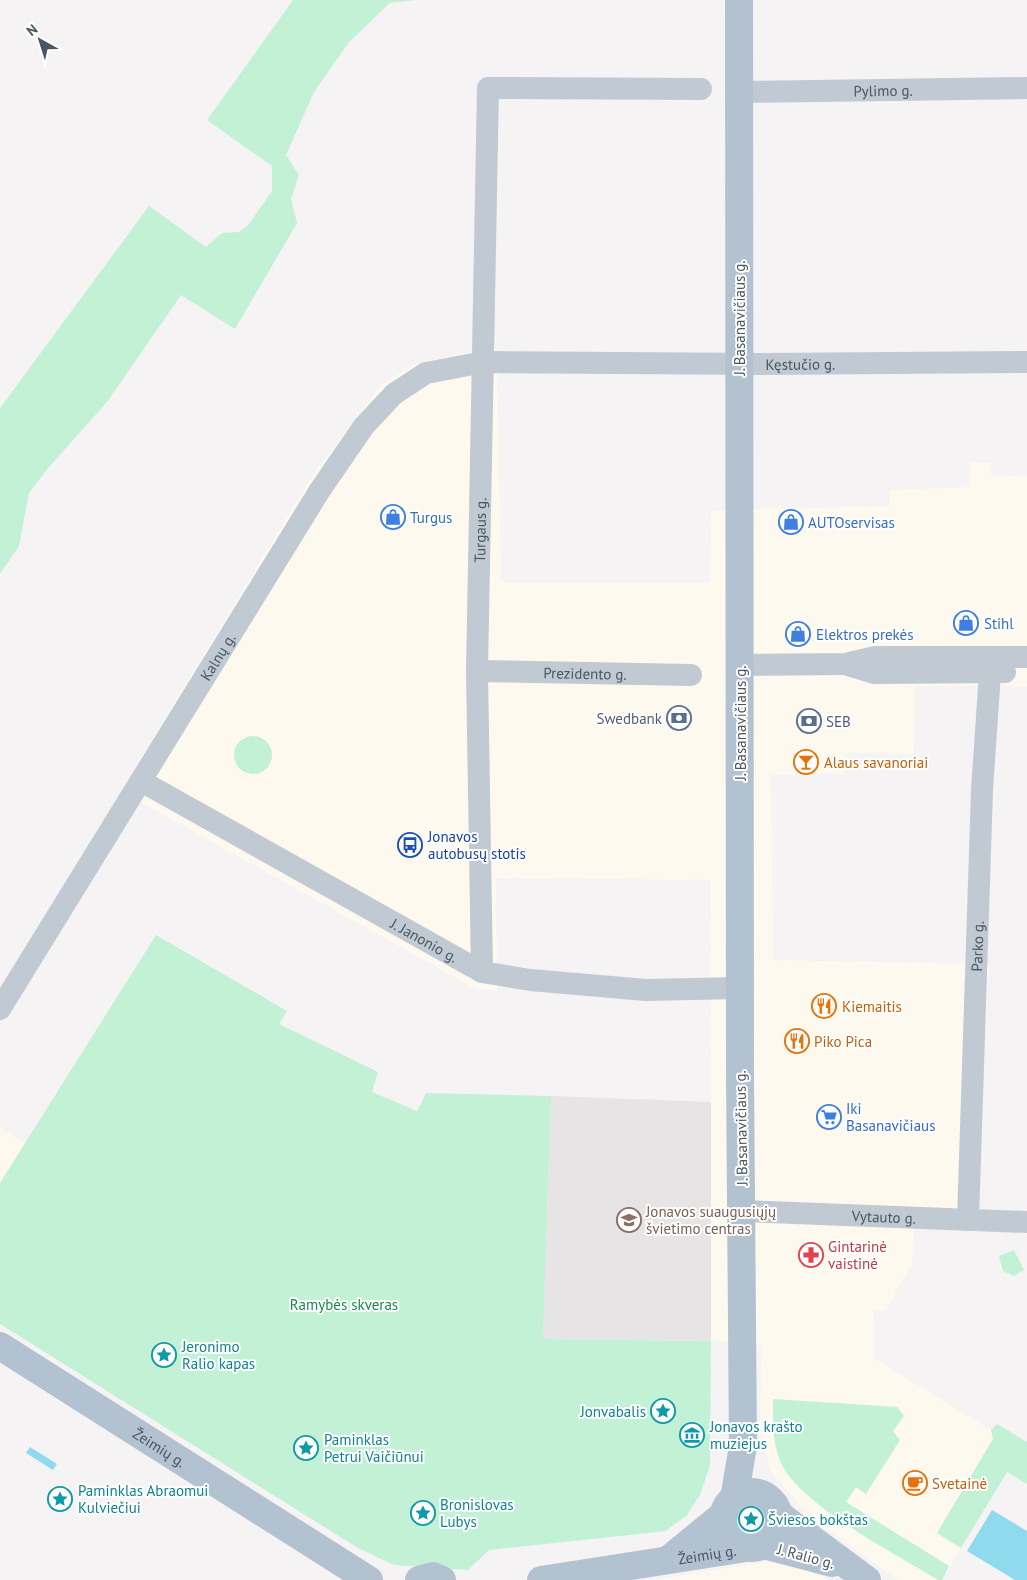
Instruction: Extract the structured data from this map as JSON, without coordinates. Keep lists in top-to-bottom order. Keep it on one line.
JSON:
{"streets":{"main road":["J. Basanavičiaus g.","Žeimių g.","J. Ralio g."],"street":["Pylimo g.","Kęstučio g.","Turgaus g.","Kalnų g.","Prezidento g.","J. Janonio g.","Parko g.","Vytauto g."]},"crossings":[["Pylimo g.","J. Basanavičiaus g."],["J. Basanavičiaus g.","Kęstučio g."],["J. Basanavičiaus g.","J. Janonio g."],["J. Basanavičiaus g.","Vytauto g."],["J. Basanavičiaus g.","Žeimių g."],["J. Basanavičiaus g.","J. Ralio g."],["Kęstučio g.","Turgaus g."],["Kęstučio g.","Kalnų g."],["Turgaus g.","Kalnų g."],["Turgaus g.","Prezidento g."],["Turgaus g.","J. Janonio g."],["Kalnų g.","J. Janonio g."],["Parko g.","Vytauto g."],["Žeimių g.","J. Ralio g."]],"parks":["Ramybės skveras"],"places":{"shop":["Turgus","AUTOservisas","Stihl","Elektros prekės"],"bank":["Swedbank","SEB"],"bar":["Alaus savanoriai"],"bus stop":["Jonavos autobusų stotis"],"restaurant":["Kiemaitis","Piko Pica"],"supermarket":["Iki Basanavičiaus"],"school or university":["Jonavos suaugusiųjų švietimo centras"],"pharmacy":["Gintarinė vaistinė"],"place":["Jeronimo Ralio kapas","Jonvabalis","Paminklas Petrui Vaičiūnui","Paminklas Abraomui Kulviečiui","Bronislovas Lubys","Šviesos bokštas"],"museum":["Jonavos krašto muziejus"],"cafe":["Svetainė"]},"north":"top left"}
